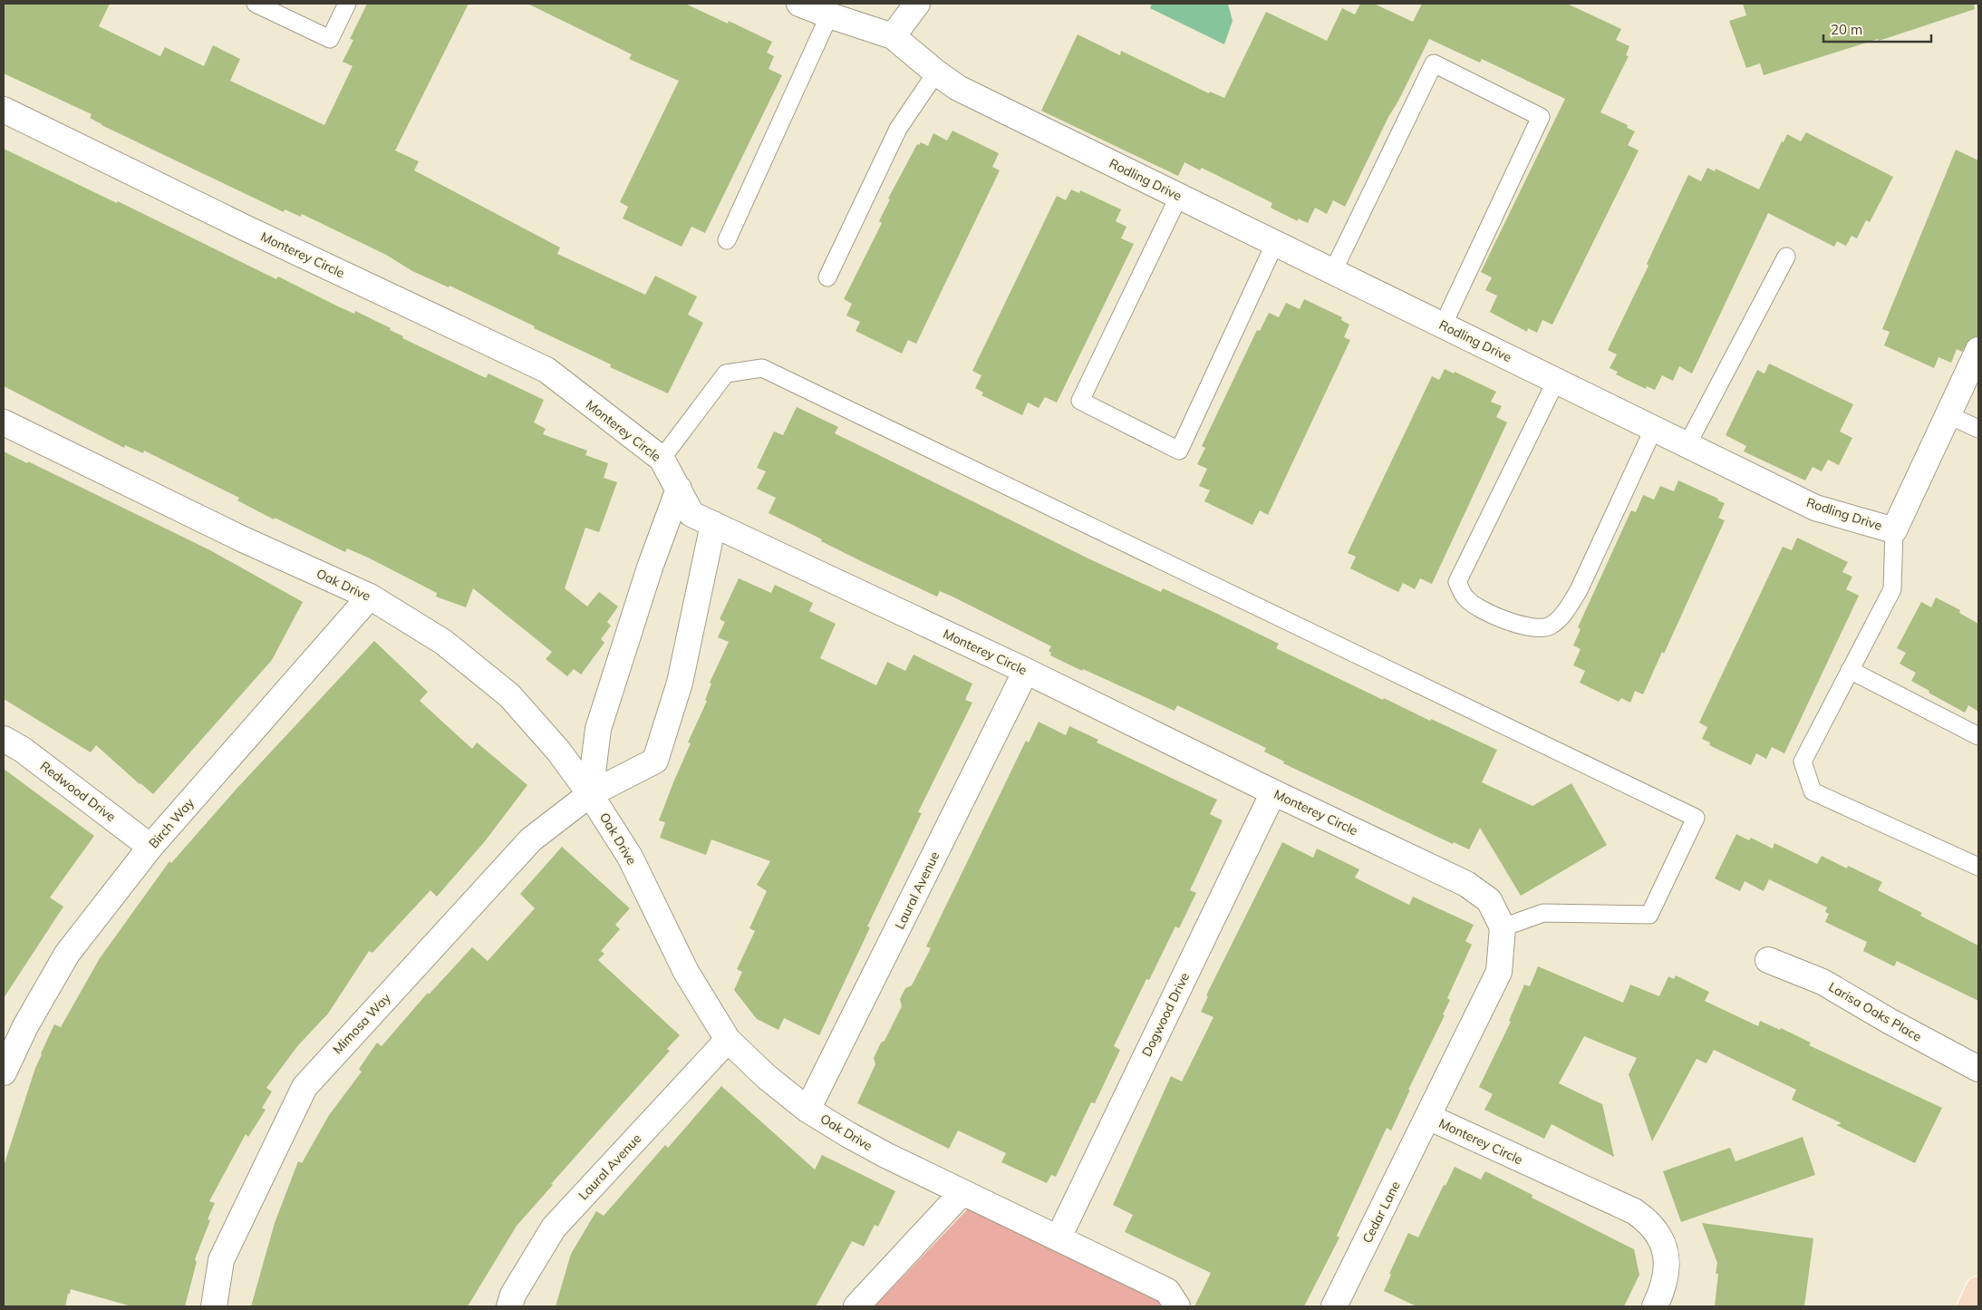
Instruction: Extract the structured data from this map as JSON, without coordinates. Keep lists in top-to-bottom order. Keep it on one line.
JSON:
{"streets":{"street":["Rodling Drive","Monterey Circle","Oak Drive","Redwood Drive","Birch Way","Laural Avenue","Larisa Oaks Place","Dogwood Drive","Mimosa Way","Cedar Lane"]},"crossings":[["Monterey Circle","Laural Avenue"],["Monterey Circle","Dogwood Drive"],["Monterey Circle","Mimosa Way"],["Monterey Circle","Cedar Lane"],["Oak Drive","Birch Way"],["Oak Drive","Laural Avenue"],["Oak Drive","Dogwood Drive"],["Oak Drive","Mimosa Way"],["Redwood Drive","Birch Way"]],"scale_bar":"20 m"}
